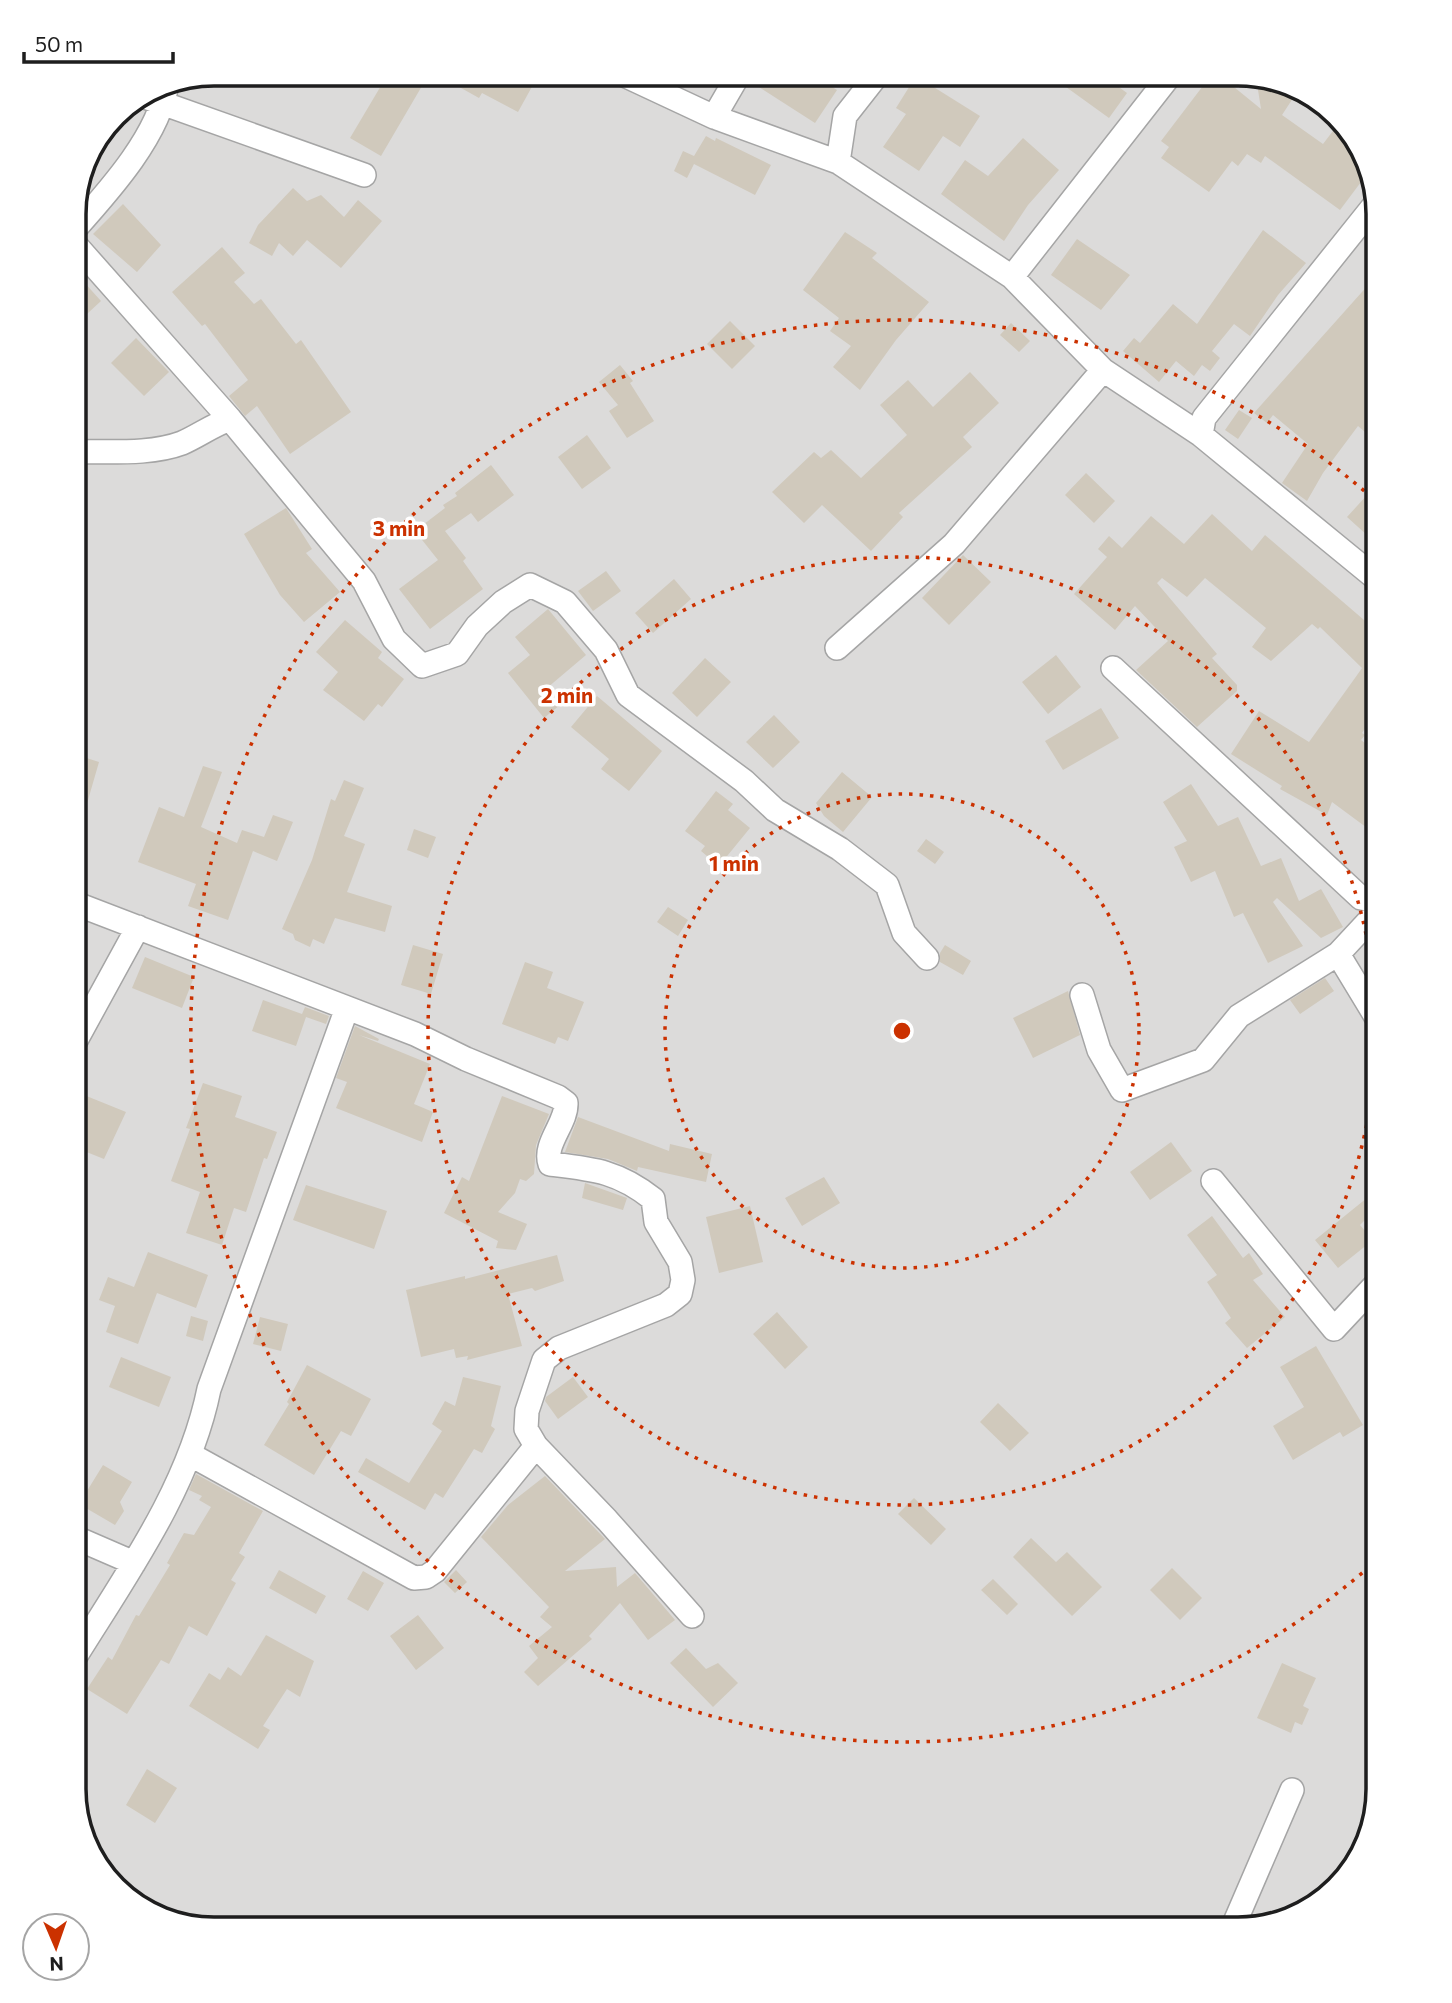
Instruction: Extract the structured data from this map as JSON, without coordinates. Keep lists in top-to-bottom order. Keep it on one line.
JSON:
{"scale_bar":"50 m","north":"bottom","rings":["3 min","2 min","1 min"]}
